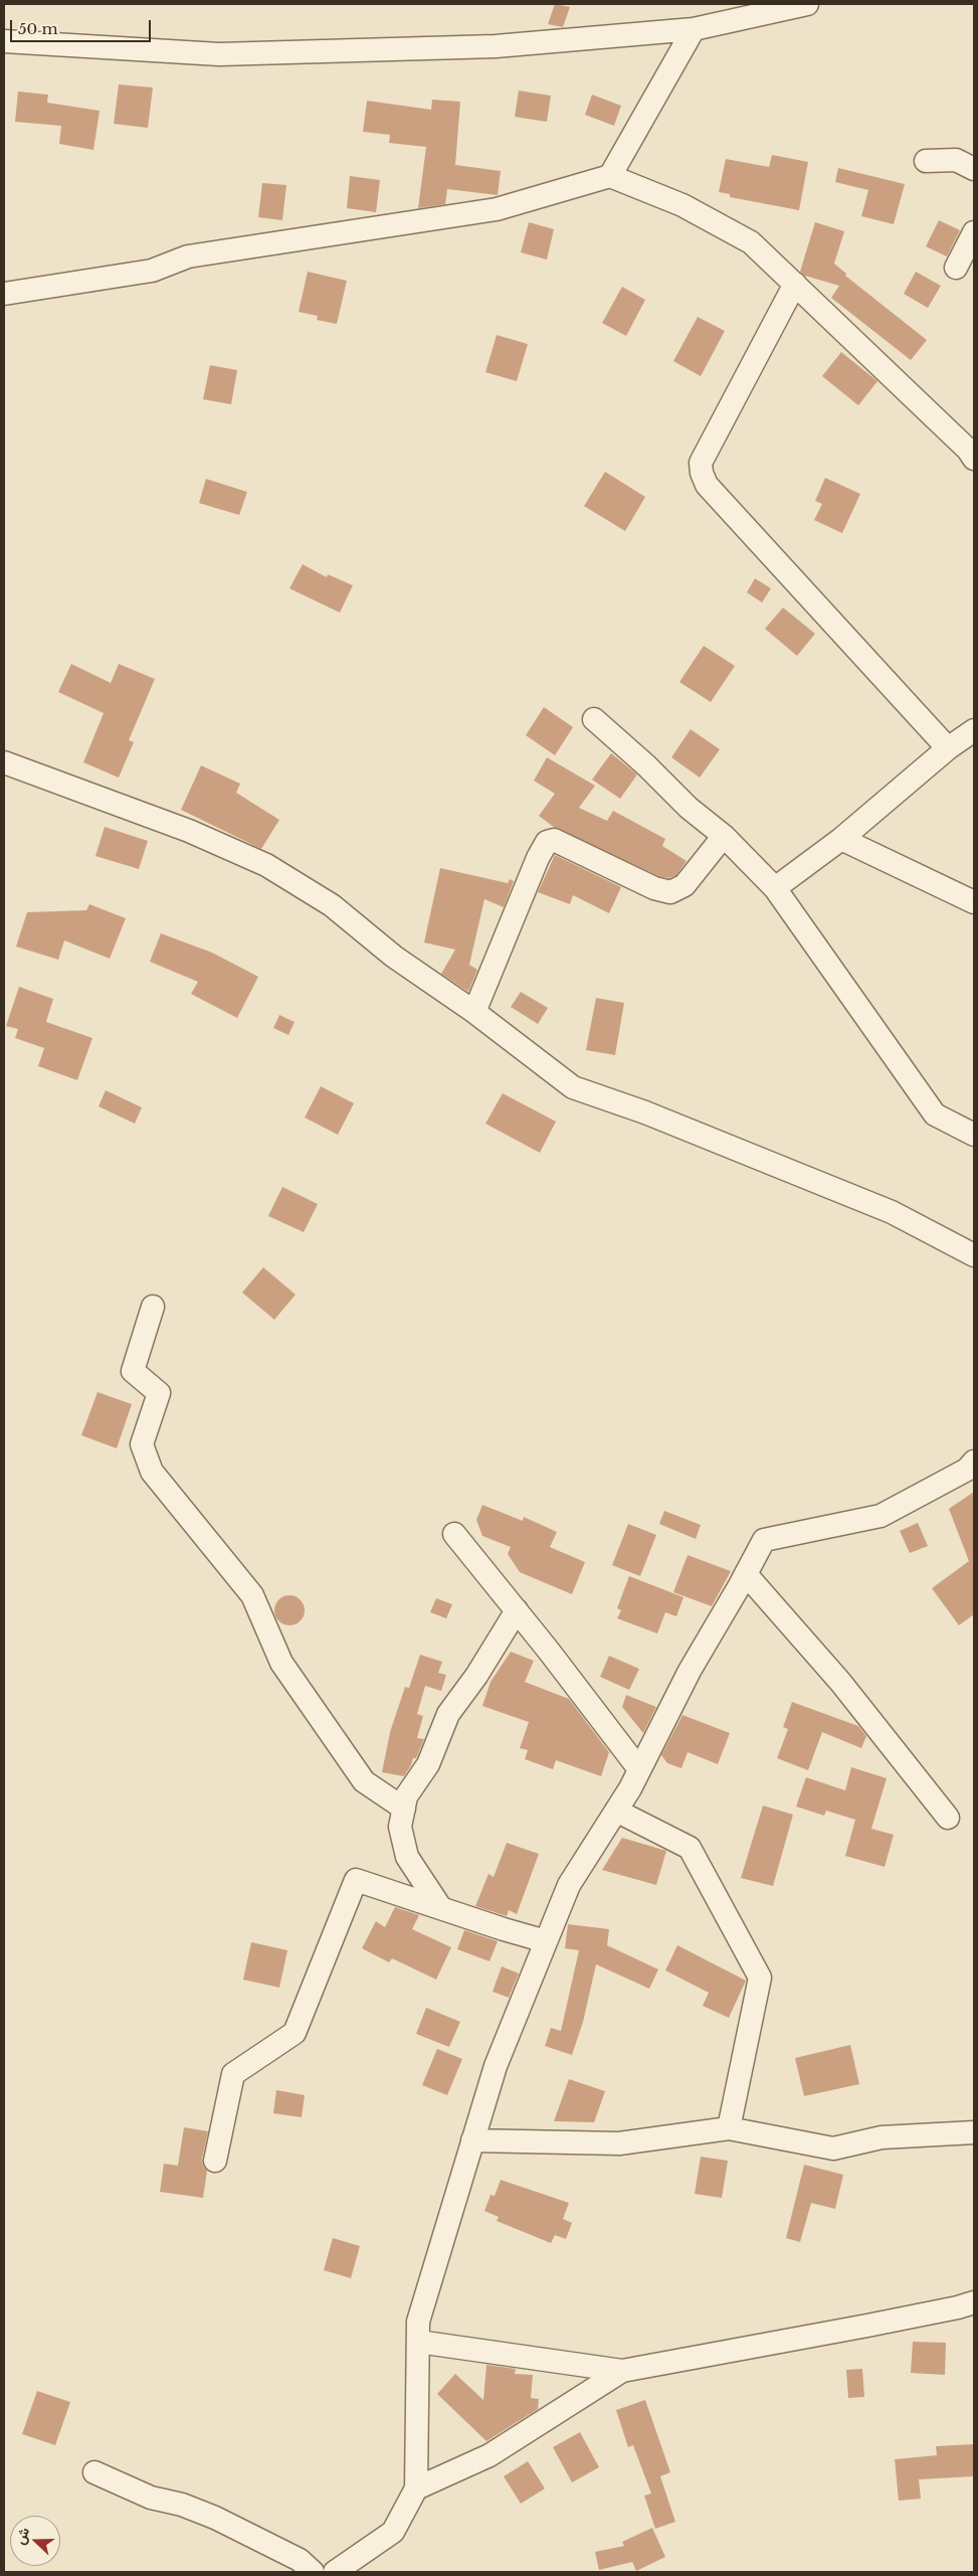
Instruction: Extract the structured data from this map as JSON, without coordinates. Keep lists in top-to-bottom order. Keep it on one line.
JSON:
{"scale_bar":"50 m","north":"left"}
